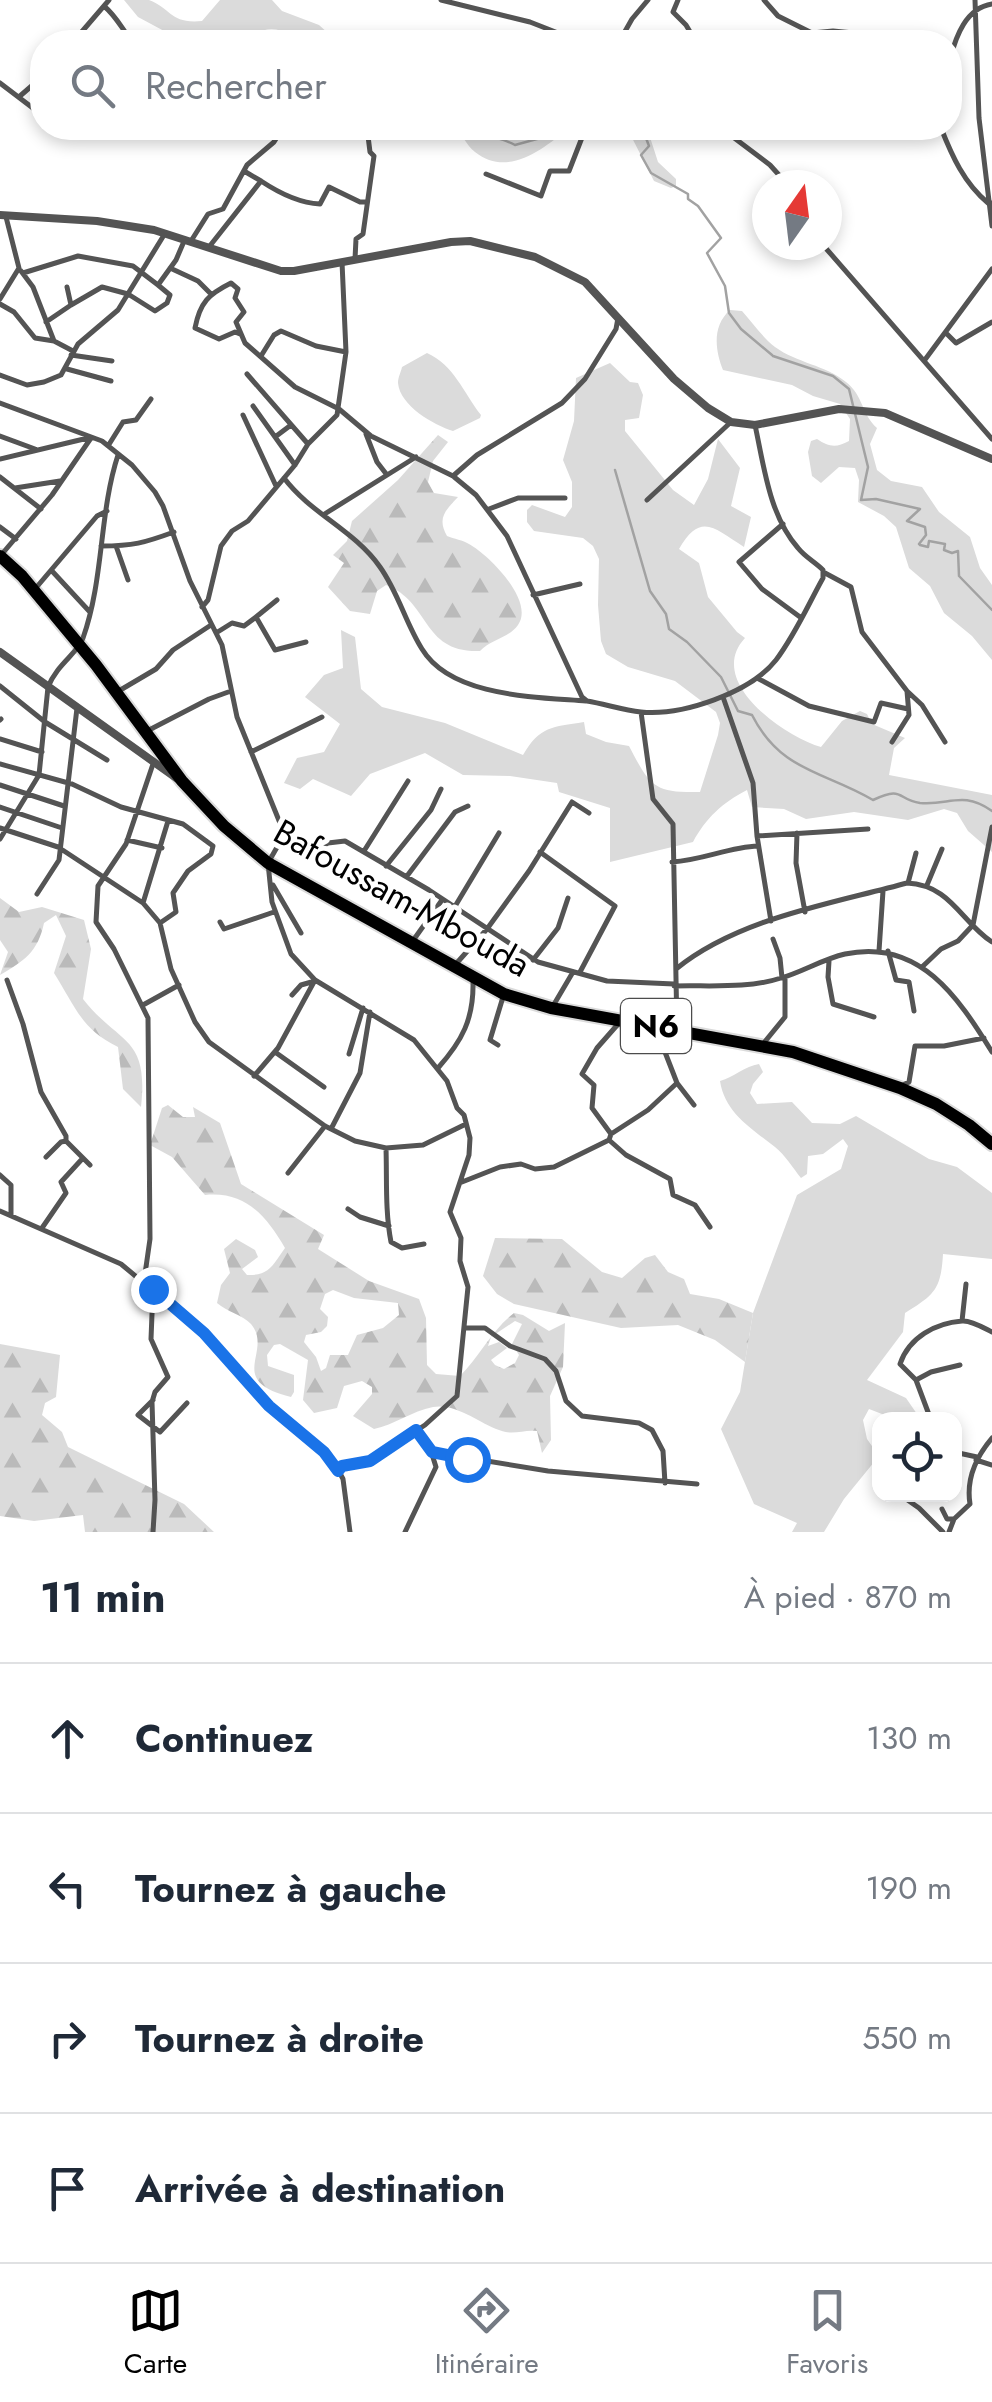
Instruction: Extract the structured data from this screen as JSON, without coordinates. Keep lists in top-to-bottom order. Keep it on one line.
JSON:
{"streets":{"highway":["Bafoussam-Mbouda","N6"]},"north":"top","page":{"search":"Rechercher","heading":["11 min","À pied · 870 m"],"list":[["Continuez","130 m"],["Tournez à gauche","190 m"],["Tournez à droite","550 m"],"Arrivée à destination"],"nav":["Carte","Itinéraire","Favoris"]}}
